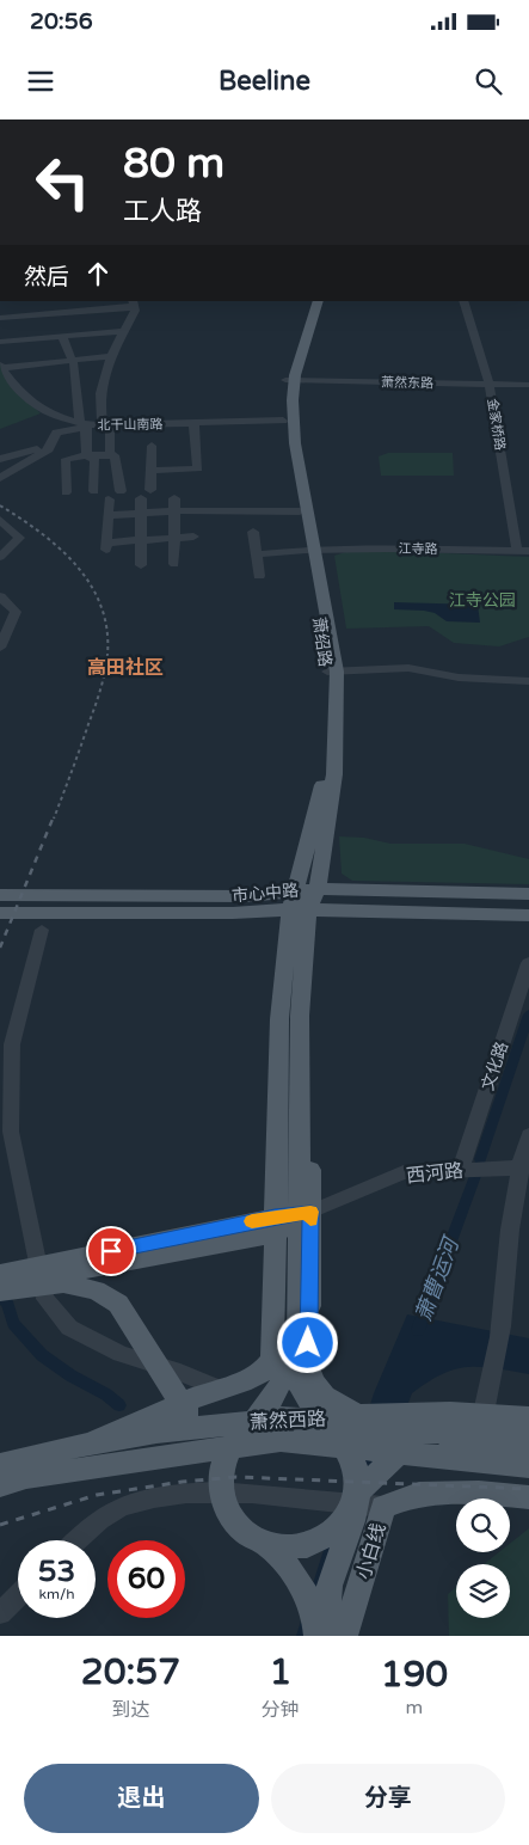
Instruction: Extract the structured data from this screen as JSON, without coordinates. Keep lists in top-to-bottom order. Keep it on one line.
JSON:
{"streets":{"main road":["萧绍路","市心中路","萧然西路","小白线"],"street":["萧然东路","北干山南路","金家桥路","江寺路","文化路","西河路"]},"crossings":[["萧然东路","金家桥路"],["萧然东路","萧绍路"],["北干山南路","萧绍路"],["金家桥路","江寺路"],["江寺路","萧绍路"],["萧绍路","市心中路"],["文化路","西河路"]],"districts":["高田社区"],"water":["萧曹运河"],"parks":["江寺公园"],"page":{"status":"20:56","header":"Beeline","turn":["80 m","工人路"],"then":"然后","speed":"53 km/h","limit":"60","eta":["20:57","到达","1","分钟","190","m"],"buttons":["退出","分享"]}}
